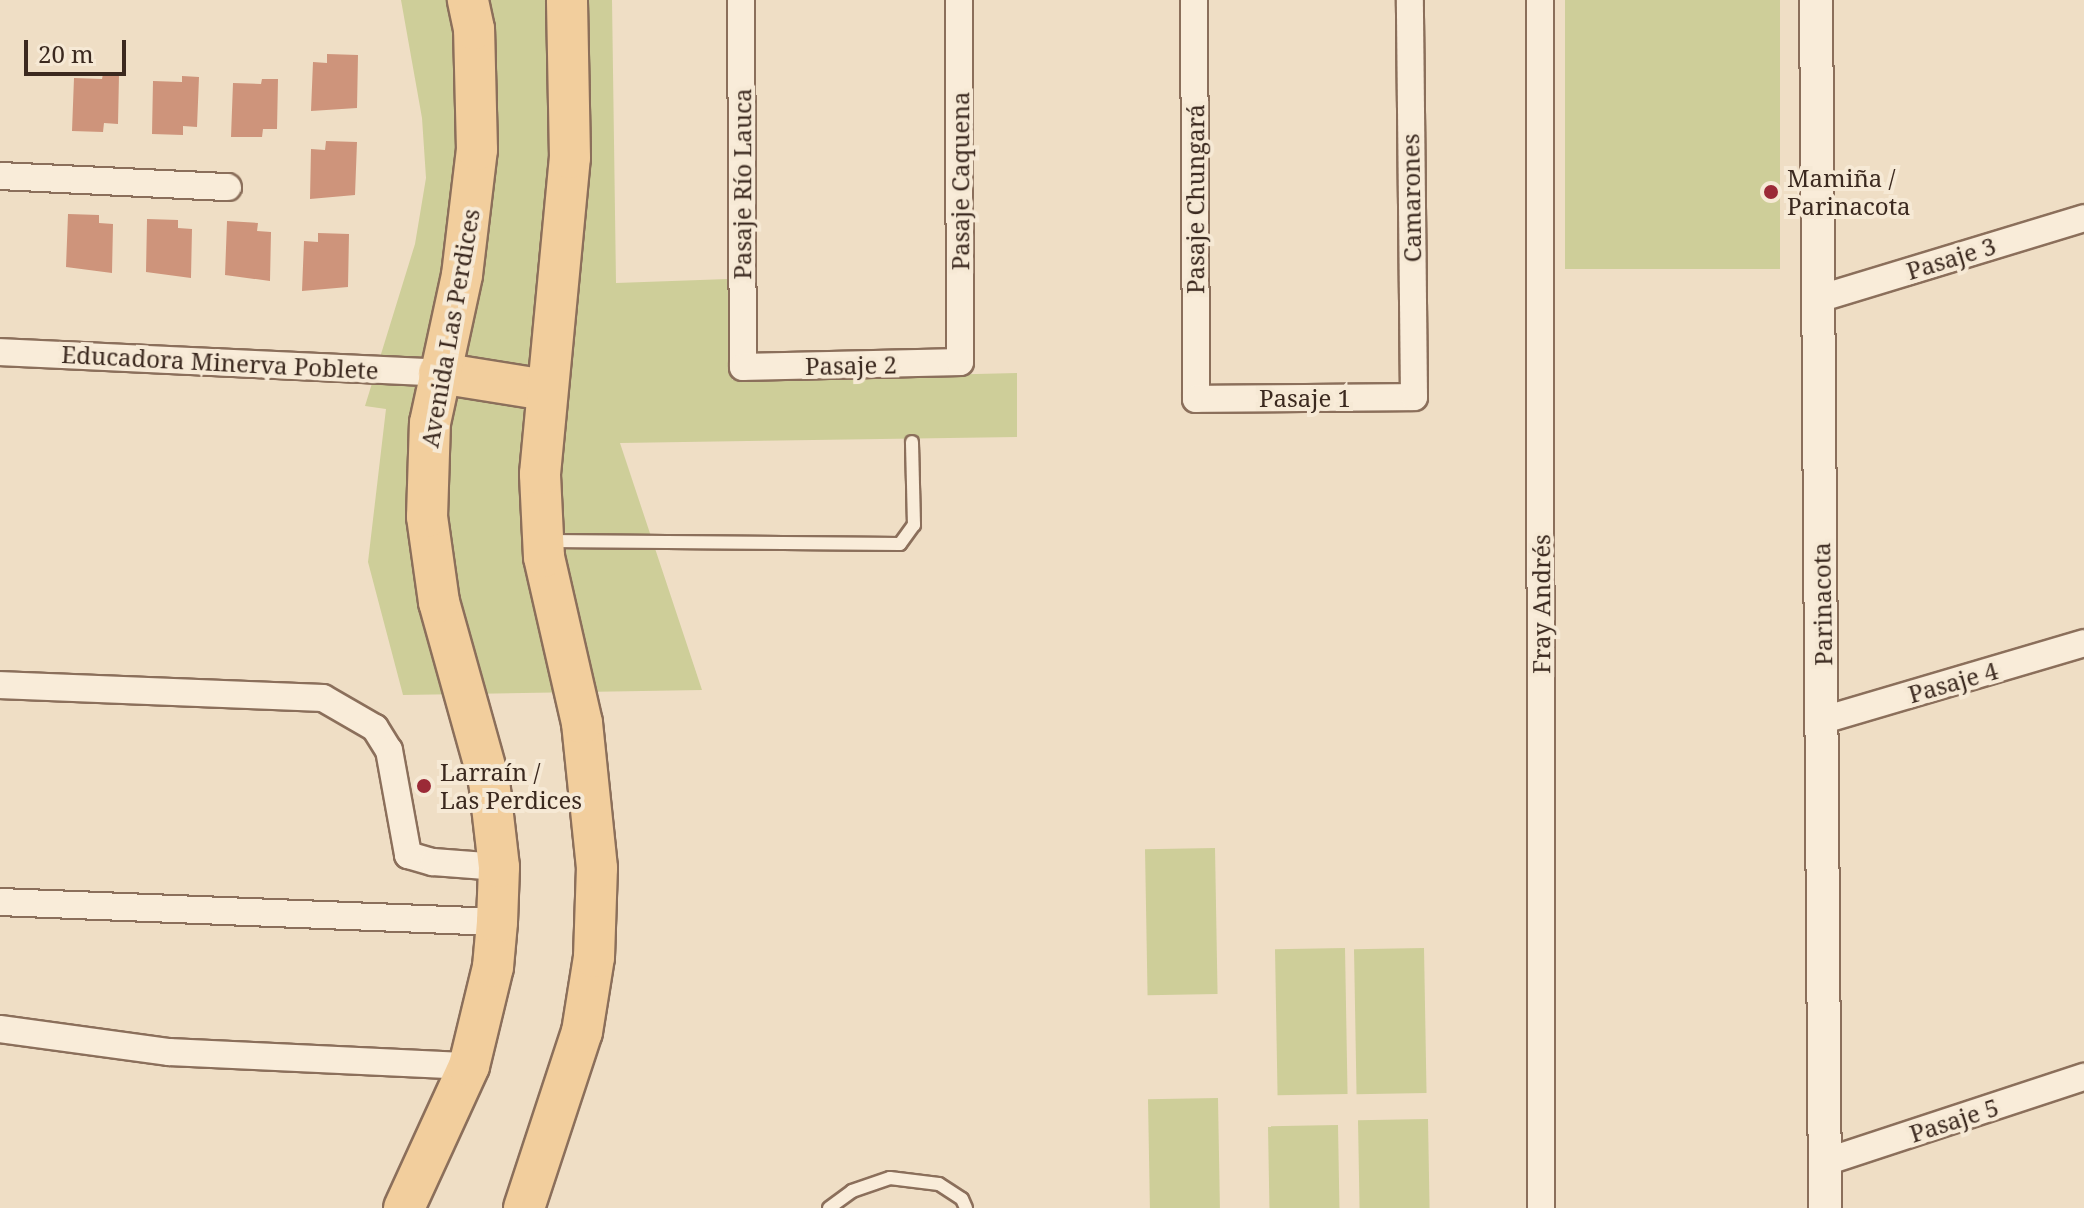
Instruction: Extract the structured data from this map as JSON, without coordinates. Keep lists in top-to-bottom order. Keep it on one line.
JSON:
{"streets":{"main road":["Avenida Las Perdices"],"street":["Pasaje Caquena","Pasaje Río Lauca","Camarones","Pasaje Chungará","Pasaje 3","Educadora Minerva Poblete","Pasaje 2","Pasaje 1","Fray Andrés","Parinacota","Pasaje 4","Pasaje 5"]},"crossings":[["Pasaje Caquena","Pasaje 2"],["Pasaje Río Lauca","Pasaje 2"],["Camarones","Pasaje 1"],["Pasaje Chungará","Pasaje 1"],["Pasaje 3","Parinacota"],["Avenida Las Perdices","Educadora Minerva Poblete"],["Parinacota","Pasaje 4"],["Parinacota","Pasaje 5"]],"places":["Mamiña / Parinacota","Larraín / Las Perdices"],"scale_bar":"20 m"}
